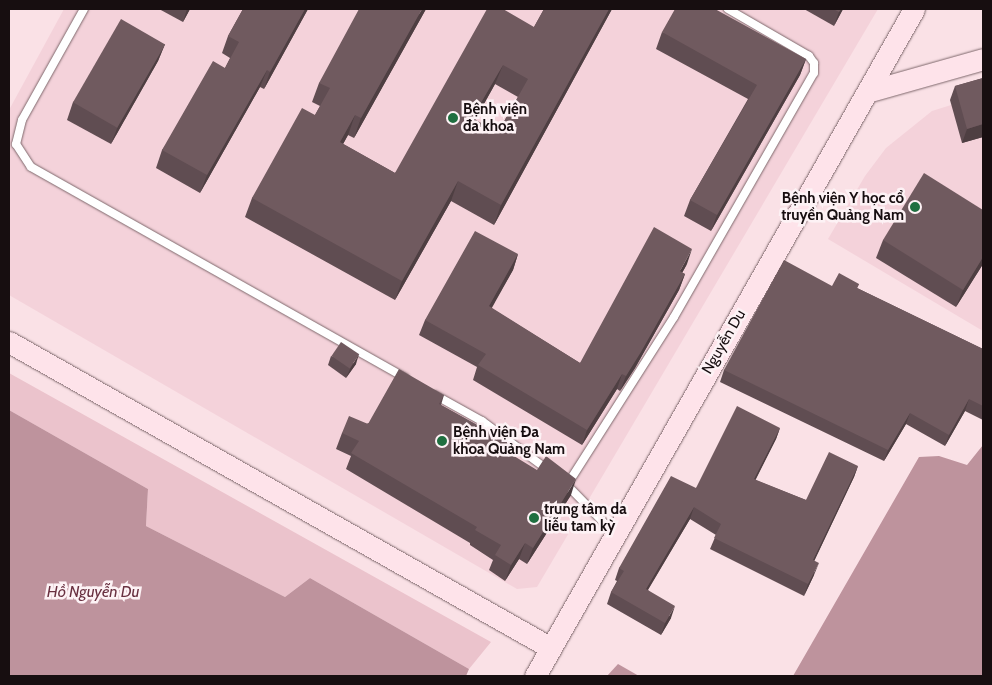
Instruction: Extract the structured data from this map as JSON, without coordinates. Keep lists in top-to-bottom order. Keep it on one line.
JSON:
{"streets":{"street":["Nguyễn Du"]},"water":["Hồ Nguyễn Du"],"places":["Bệnh viện đa khoa","Bệnh viện Y học cổ truyền Quảng Nam","Bệnh viện Đa khoa Quảng Nam","trung tâm da liễu tam kỳ"]}
